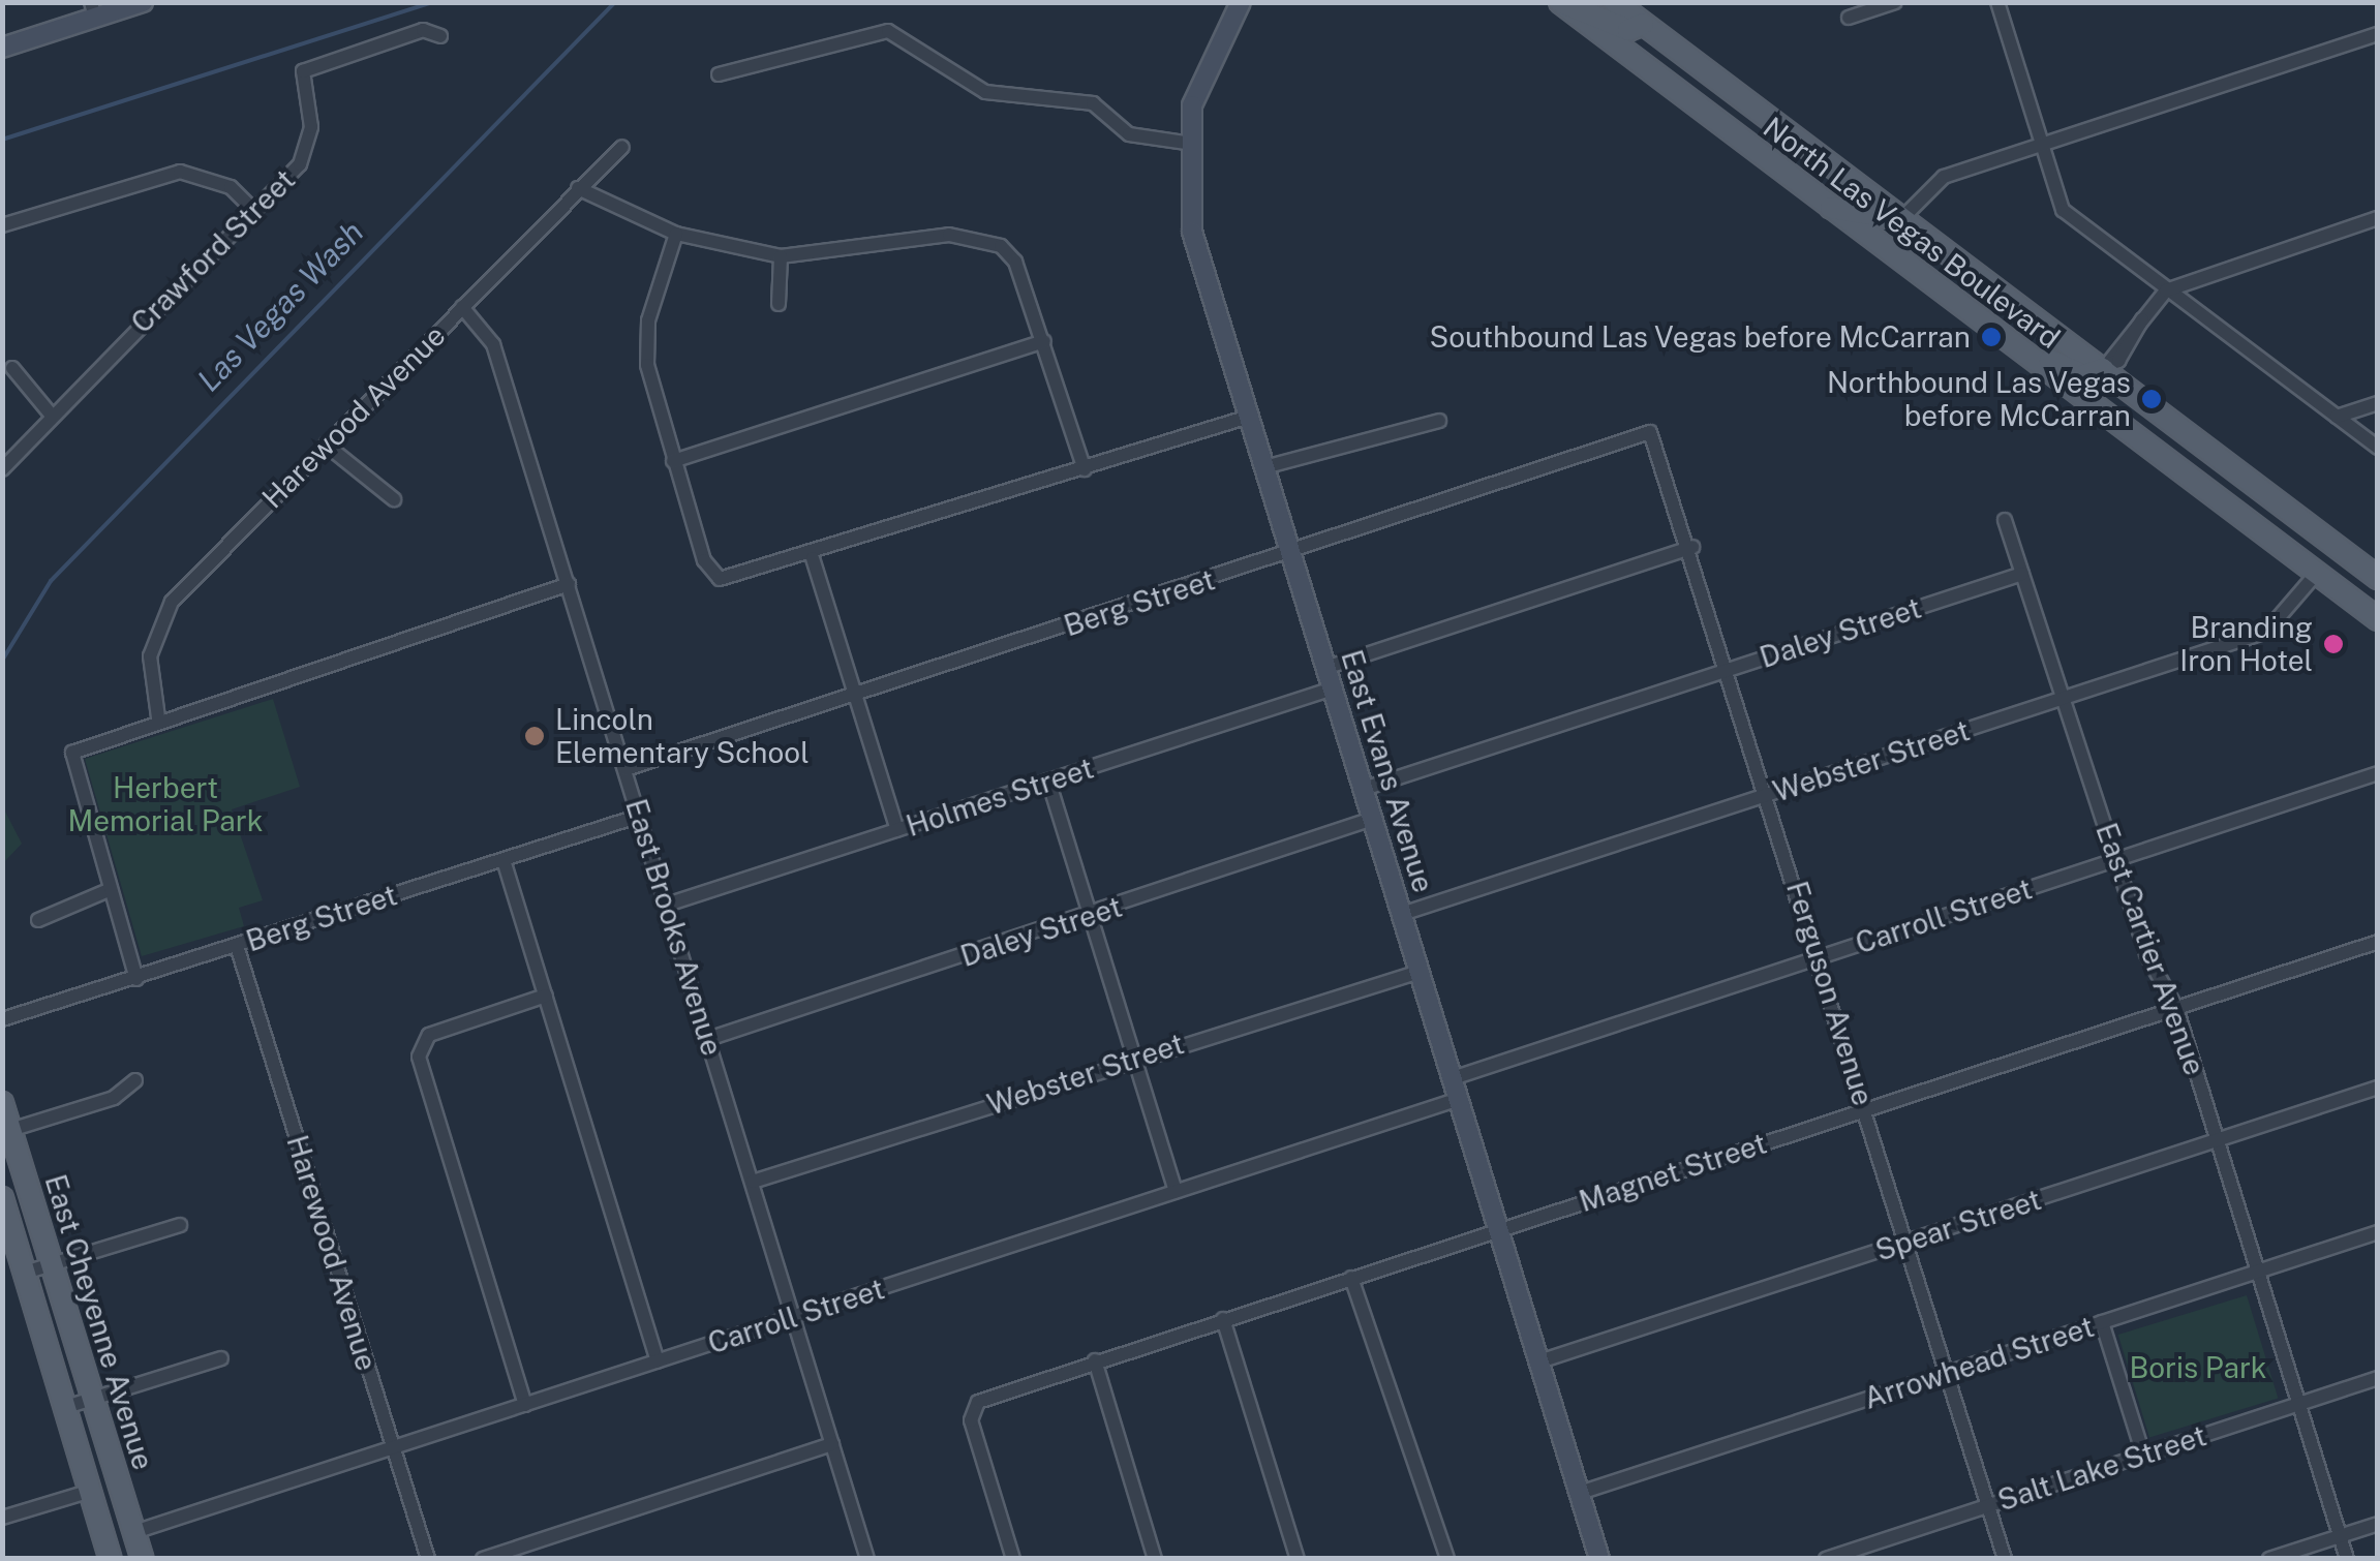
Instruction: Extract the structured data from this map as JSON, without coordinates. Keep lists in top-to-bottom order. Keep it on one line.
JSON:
{"streets":{"main road":["North Las Vegas Boulevard","East Cheyenne Avenue"],"street":["Crawford Street","Harewood Avenue","Berg Street","Daley Street","Webster Street","East Evans Avenue","Holmes Street","Carroll Street","East Brooks Avenue","East Cartier Avenue","Ferguson Avenue","Magnet Street","Spear Street","Arrowhead Street","Salt Lake Street"]},"crossings":[["North Las Vegas Boulevard","Webster Street"],["Harewood Avenue","Berg Street"],["Harewood Avenue","Carroll Street"],["Harewood Avenue","East Brooks Avenue"],["Berg Street","East Evans Avenue"],["Berg Street","East Brooks Avenue"],["Berg Street","Ferguson Avenue"],["Daley Street","East Evans Avenue"],["Daley Street","East Brooks Avenue"],["Daley Street","East Cartier Avenue"],["Daley Street","Ferguson Avenue"],["Webster Street","East Evans Avenue"],["Webster Street","East Brooks Avenue"],["Webster Street","East Cartier Avenue"],["Webster Street","Ferguson Avenue"],["East Evans Avenue","Holmes Street"],["East Evans Avenue","Carroll Street"],["East Evans Avenue","Magnet Street"],["East Evans Avenue","Spear Street"],["East Evans Avenue","Arrowhead Street"],["Holmes Street","East Brooks Avenue"],["Carroll Street","East Brooks Avenue"],["Carroll Street","East Cartier Avenue"],["Carroll Street","Ferguson Avenue"],["Carroll Street","East Cheyenne Avenue"],["East Cartier Avenue","Magnet Street"],["East Cartier Avenue","Spear Street"],["East Cartier Avenue","Arrowhead Street"],["East Cartier Avenue","Salt Lake Street"],["Ferguson Avenue","Magnet Street"],["Ferguson Avenue","Spear Street"],["Ferguson Avenue","Arrowhead Street"],["Ferguson Avenue","Salt Lake Street"]],"water":["Las Vegas Wash"],"parks":["Herbert Memorial Park","Boris Park"],"places":["Southbound Las Vegas before McCarran","Northbound Las Vegas before McCarran","Branding Iron Hotel","Lincoln Elementary School"]}
